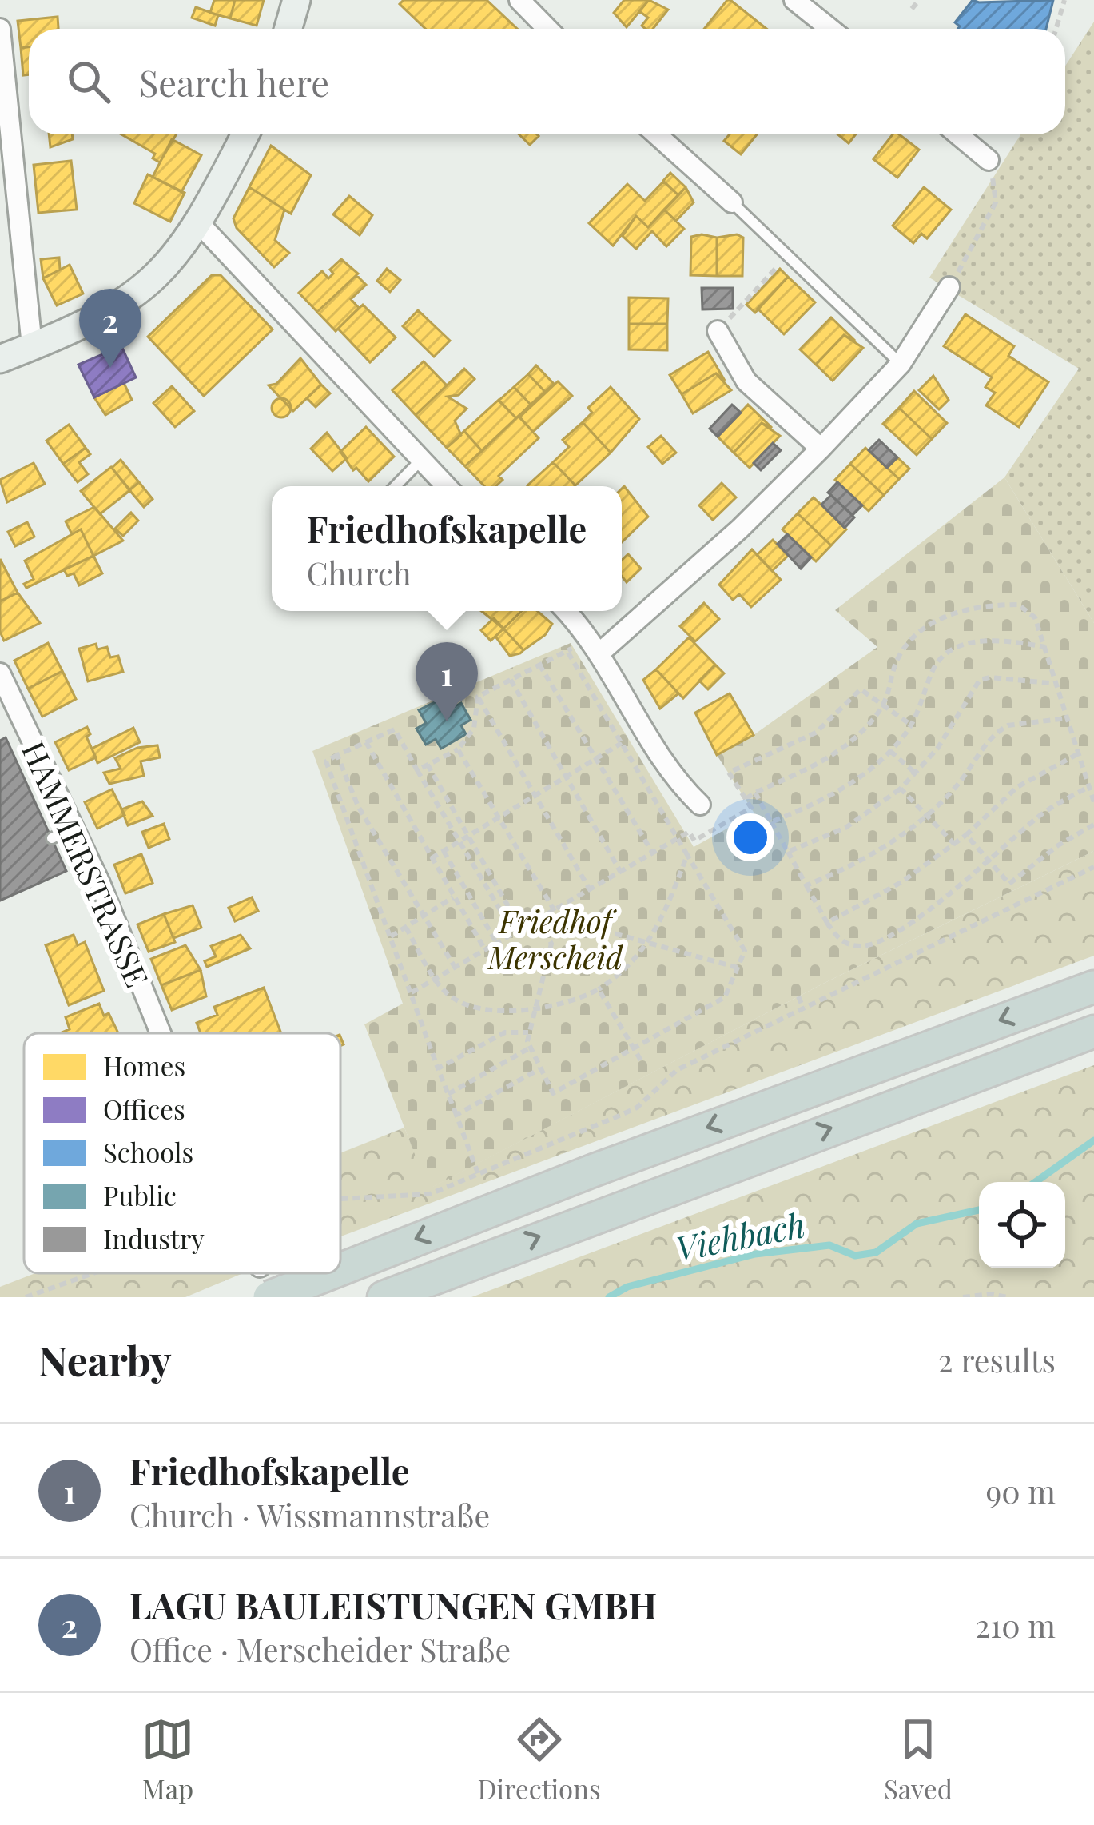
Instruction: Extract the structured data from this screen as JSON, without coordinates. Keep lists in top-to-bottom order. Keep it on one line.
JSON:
{"streets":{"street":["HAMMERSTRASSE"]},"water":["Viehbach"],"parks":["Friedhof Merscheid"],"legend":["Homes","Offices","Schools","Public","Industry"],"page":{"search":"Search here","pins":["2","1"],"popup":["Friedhofskapelle","Church"],"heading":["Nearby","2 results"],"list":[{"mark":"1","name":"Friedhofskapelle","note":"Church · Wissmannstraße","value":"90 m"},{"mark":"2","name":"LAGU BAULEISTUNGEN GMBH","note":"Office · Merscheider Straße","value":"210 m"}],"nav":["Map","Directions","Saved"]}}
